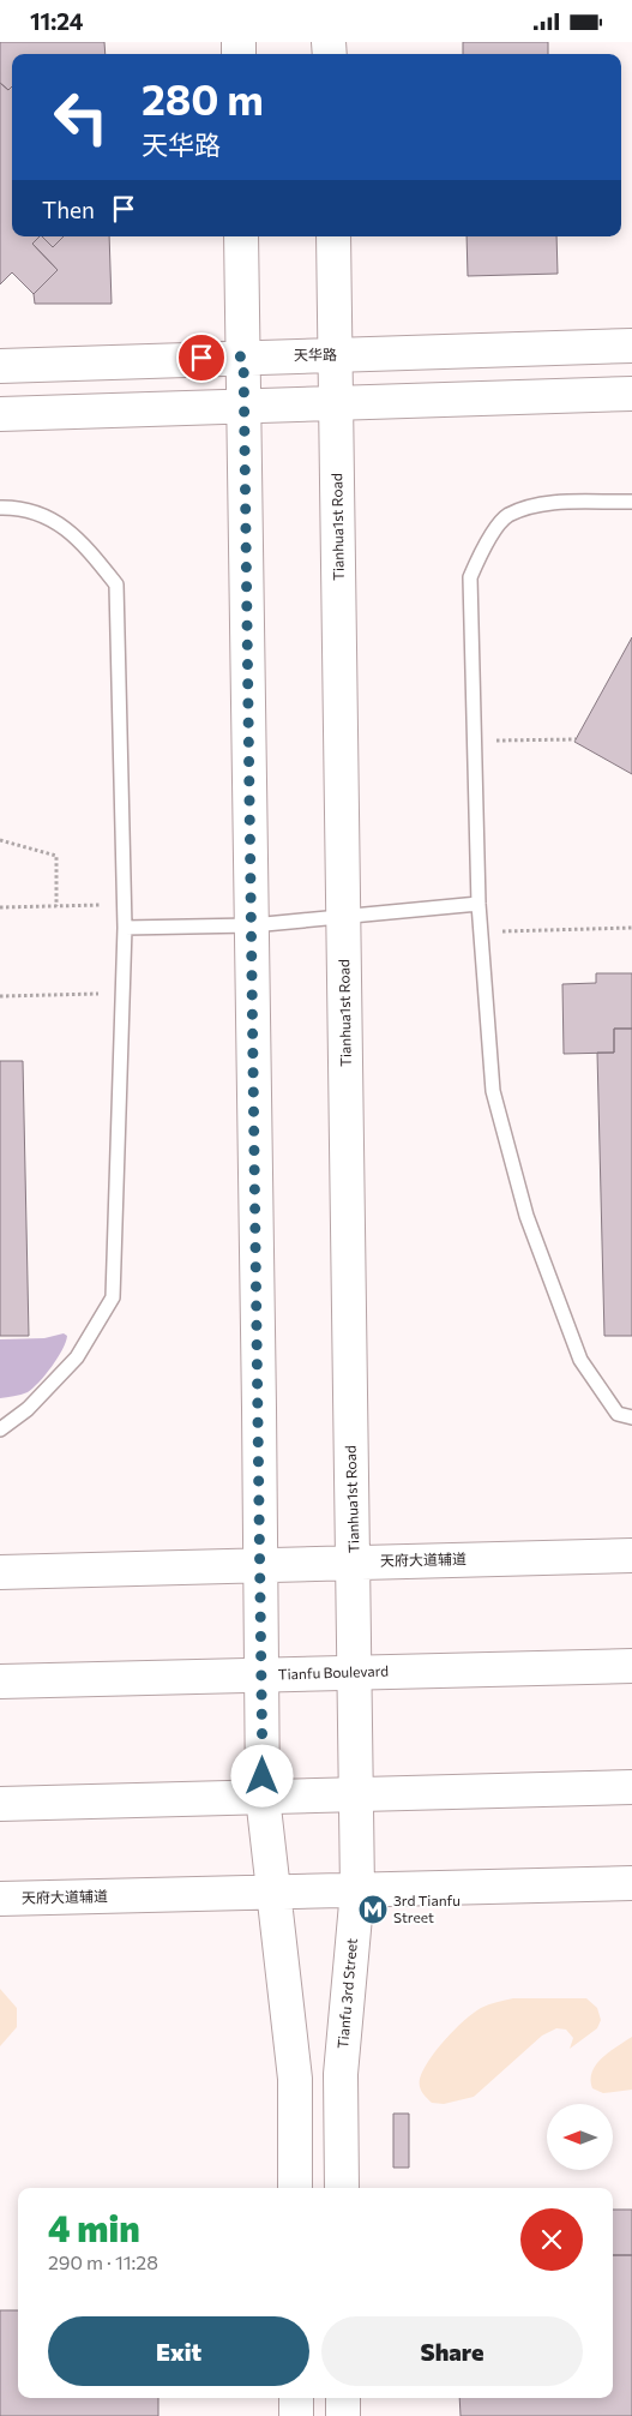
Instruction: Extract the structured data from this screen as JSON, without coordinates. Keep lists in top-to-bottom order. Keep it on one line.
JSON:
{"streets":{"main road":["天华路","Tianhua1st Road","天府大道辅道","Tianfu Boulevard","Tianfu 3rd Street"]},"crossings":[["天华路","Tianhua1st Road"],["Tianhua1st Road","天府大道辅道"],["Tianhua1st Road","Tianfu Boulevard"],["Tianhua1st Road","Tianfu 3rd Street"],["天府大道辅道","Tianfu 3rd Street"]],"places":{"metro station":["3rd Tianfu Street"]},"north":"left","page":{"status":"11:24","turn":["280 m","天华路"],"then":"Then","heading":["4 min","290 m · 11:28"],"buttons":["Exit","Share"]}}
